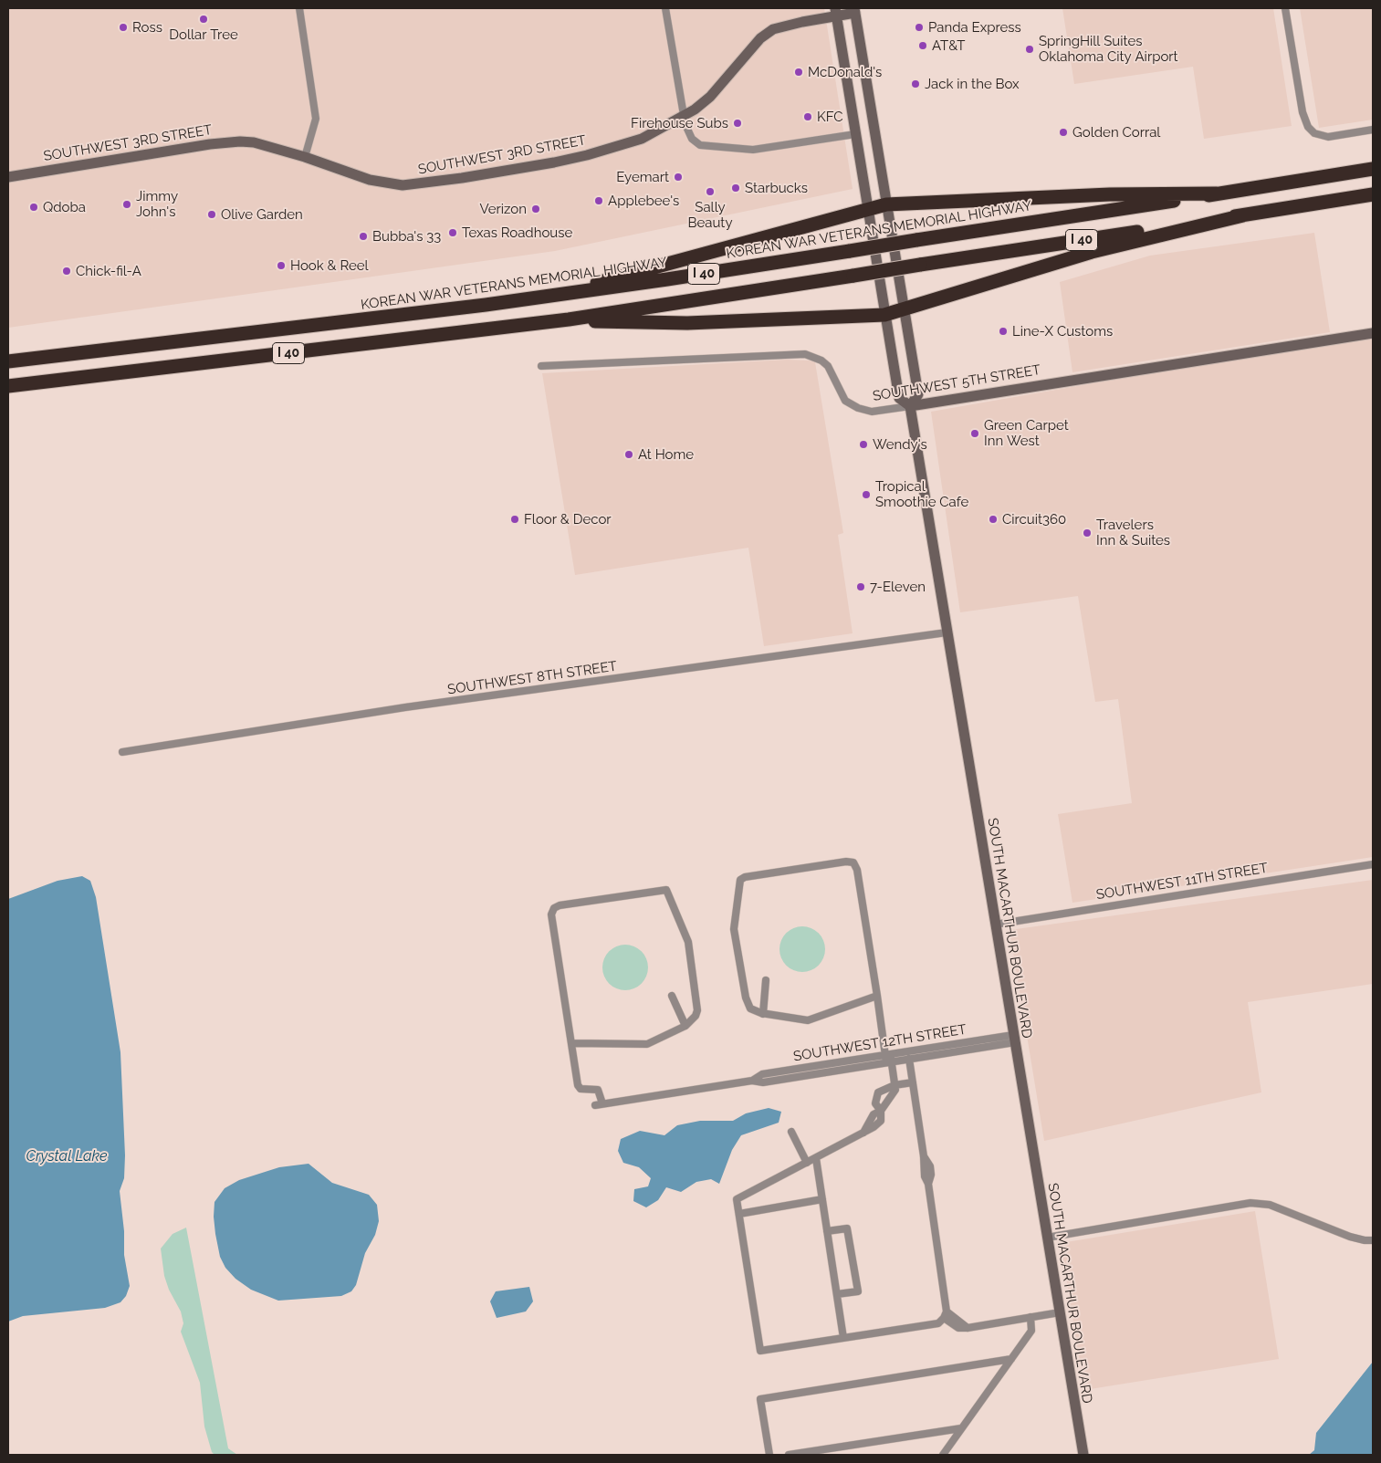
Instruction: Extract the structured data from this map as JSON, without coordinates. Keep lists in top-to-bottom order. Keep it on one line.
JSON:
{"streets":{"highway":["KOREAN WAR VETERANS MEMORIAL HIGHWAY","I 40"],"main road":["SOUTHWEST 3RD STREET","SOUTHWEST 5TH STREET","SOUTH MACARTHUR BOULEVARD"],"street":["SOUTHWEST 8TH STREET","SOUTHWEST 11TH STREET","SOUTHWEST 12TH STREET"]},"crossings":[["SOUTHWEST 3RD STREET","SOUTH MACARTHUR BOULEVARD"],["SOUTHWEST 5TH STREET","SOUTH MACARTHUR BOULEVARD"],["SOUTHWEST 8TH STREET","SOUTH MACARTHUR BOULEVARD"],["SOUTHWEST 11TH STREET","SOUTH MACARTHUR BOULEVARD"],["SOUTH MACARTHUR BOULEVARD","SOUTHWEST 12TH STREET"]],"water":["Crystal Lake"],"places":["Dollar Tree","Ross","Panda Express","AT&T","SpringHill Suites Oklahoma City Airport","McDonald's","Jack in the Box","KFC","Firehouse Subs","Golden Corral","Eyemart","Starbucks","Sally Beauty","Applebee's","Jimmy John's","Qdoba","Verizon","Olive Garden","Texas Roadhouse","Bubba's 33","Hook & Reel","Chick-fil-A","Line-X Customs","Green Carpet Inn West","Wendy's","At Home","Tropical Smoothie Cafe","Floor & Decor","Circuit360","Travelers Inn & Suites","7-Eleven"]}
